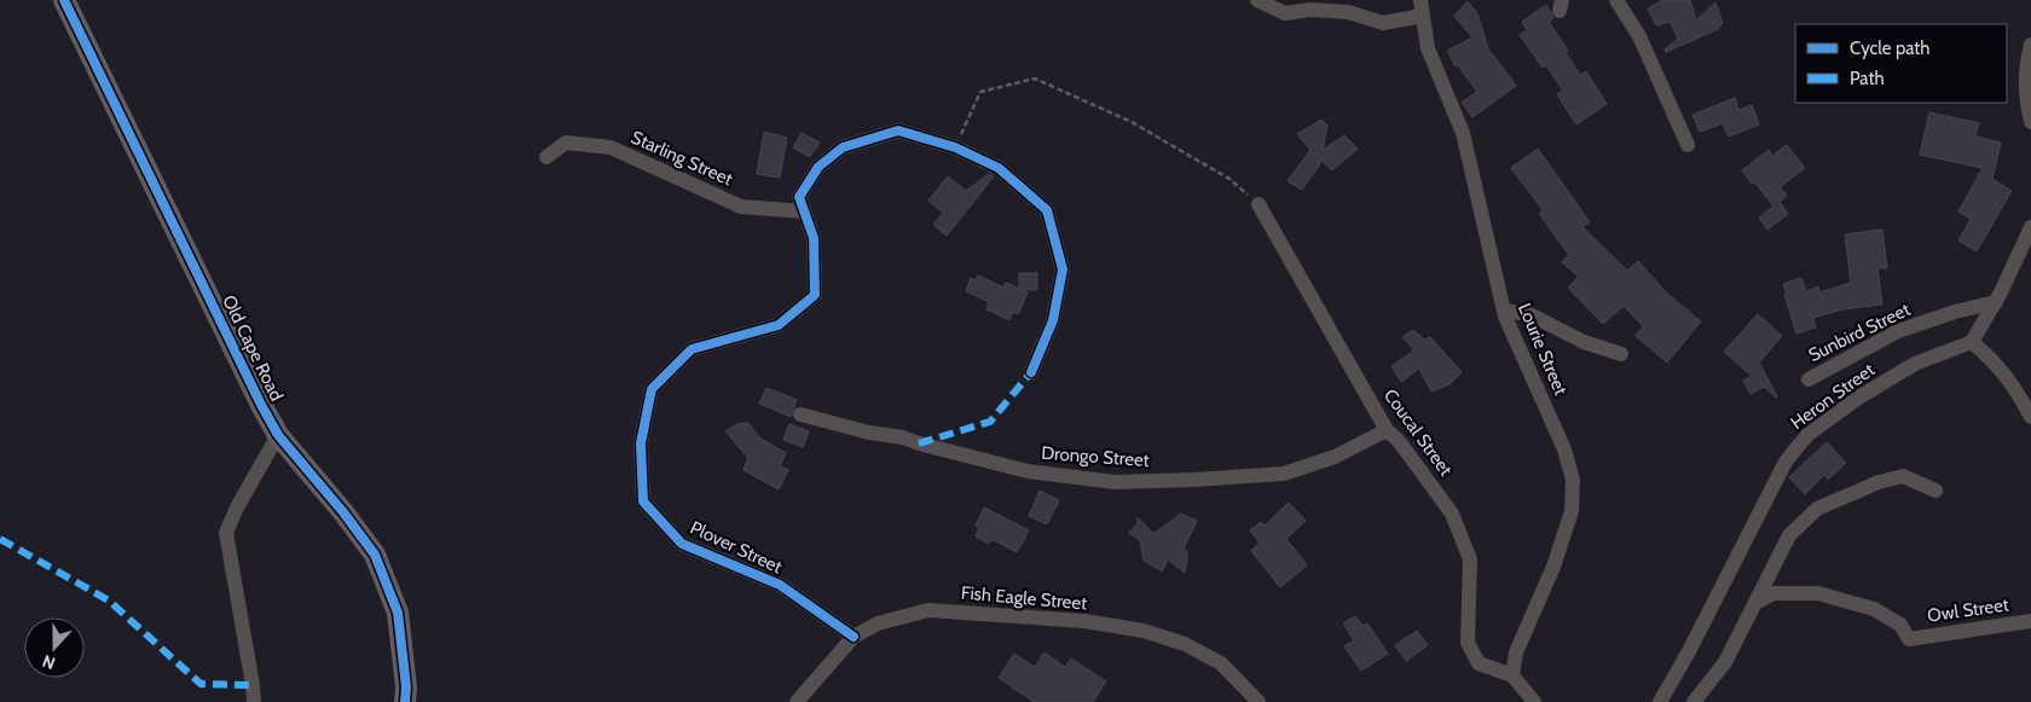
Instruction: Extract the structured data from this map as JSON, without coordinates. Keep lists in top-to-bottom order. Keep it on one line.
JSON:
{"streets":{"street":["Starling Street","Sunbird Street","Old Cape Road","Lourie Street","Heron Street","Coucal Street","Drongo Street","Plover Street","Fish Eagle Street","Owl Street"]},"crossings":[["Starling Street","Plover Street"],["Lourie Street","Coucal Street"],["Coucal Street","Drongo Street"],["Plover Street","Fish Eagle Street"]],"legend":["Cycle path","Path"],"north":"bottom"}
